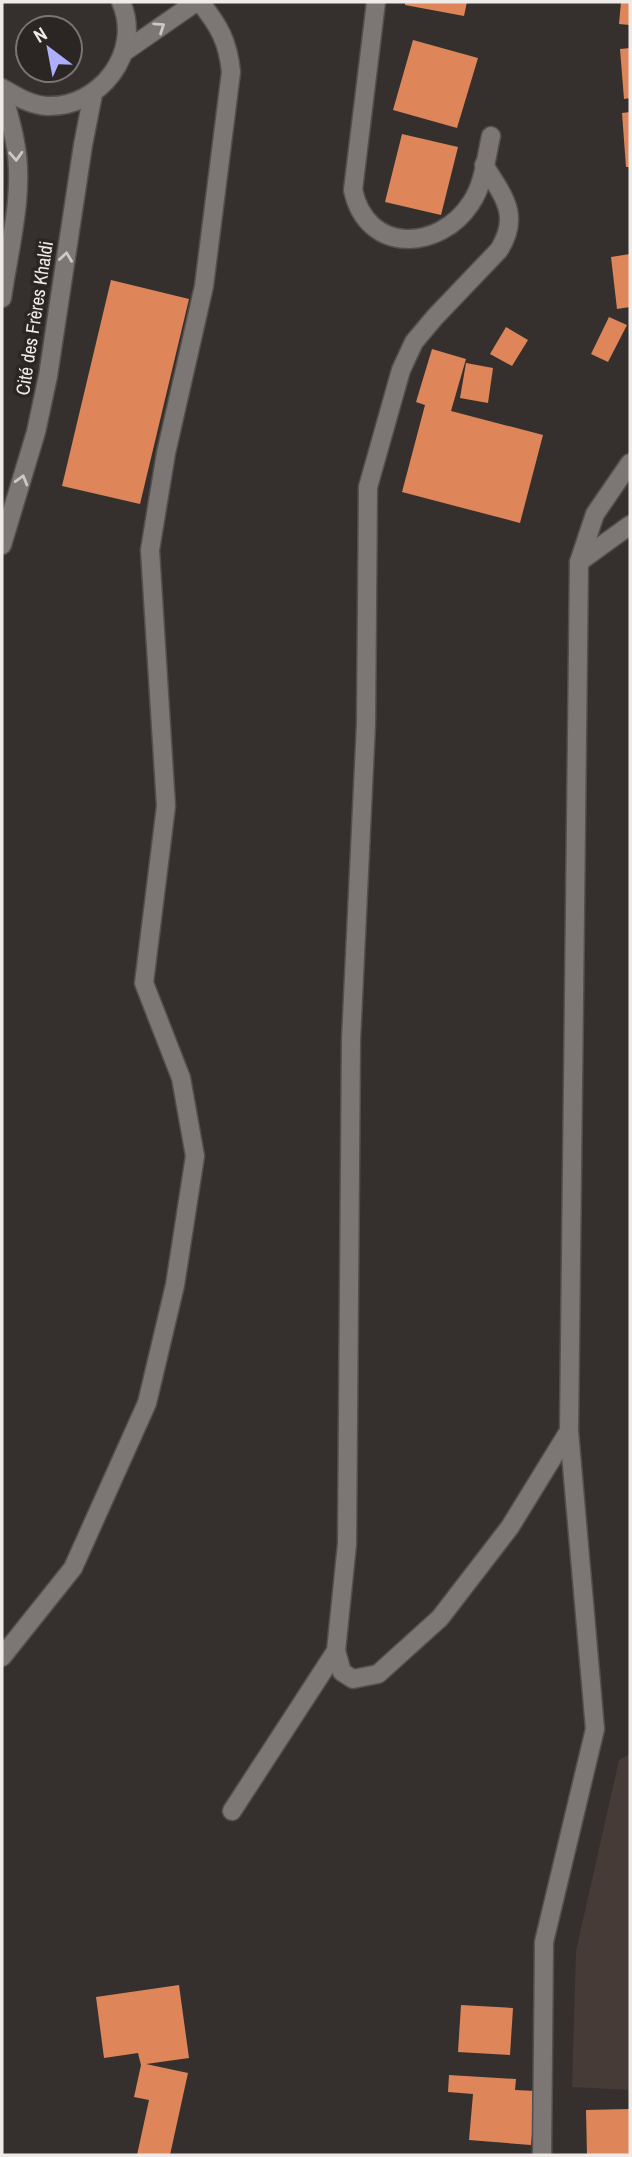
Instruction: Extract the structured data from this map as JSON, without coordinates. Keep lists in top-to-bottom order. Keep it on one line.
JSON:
{"streets":{"street":["Cité des Frères Khaldi"]},"north":"top left"}
